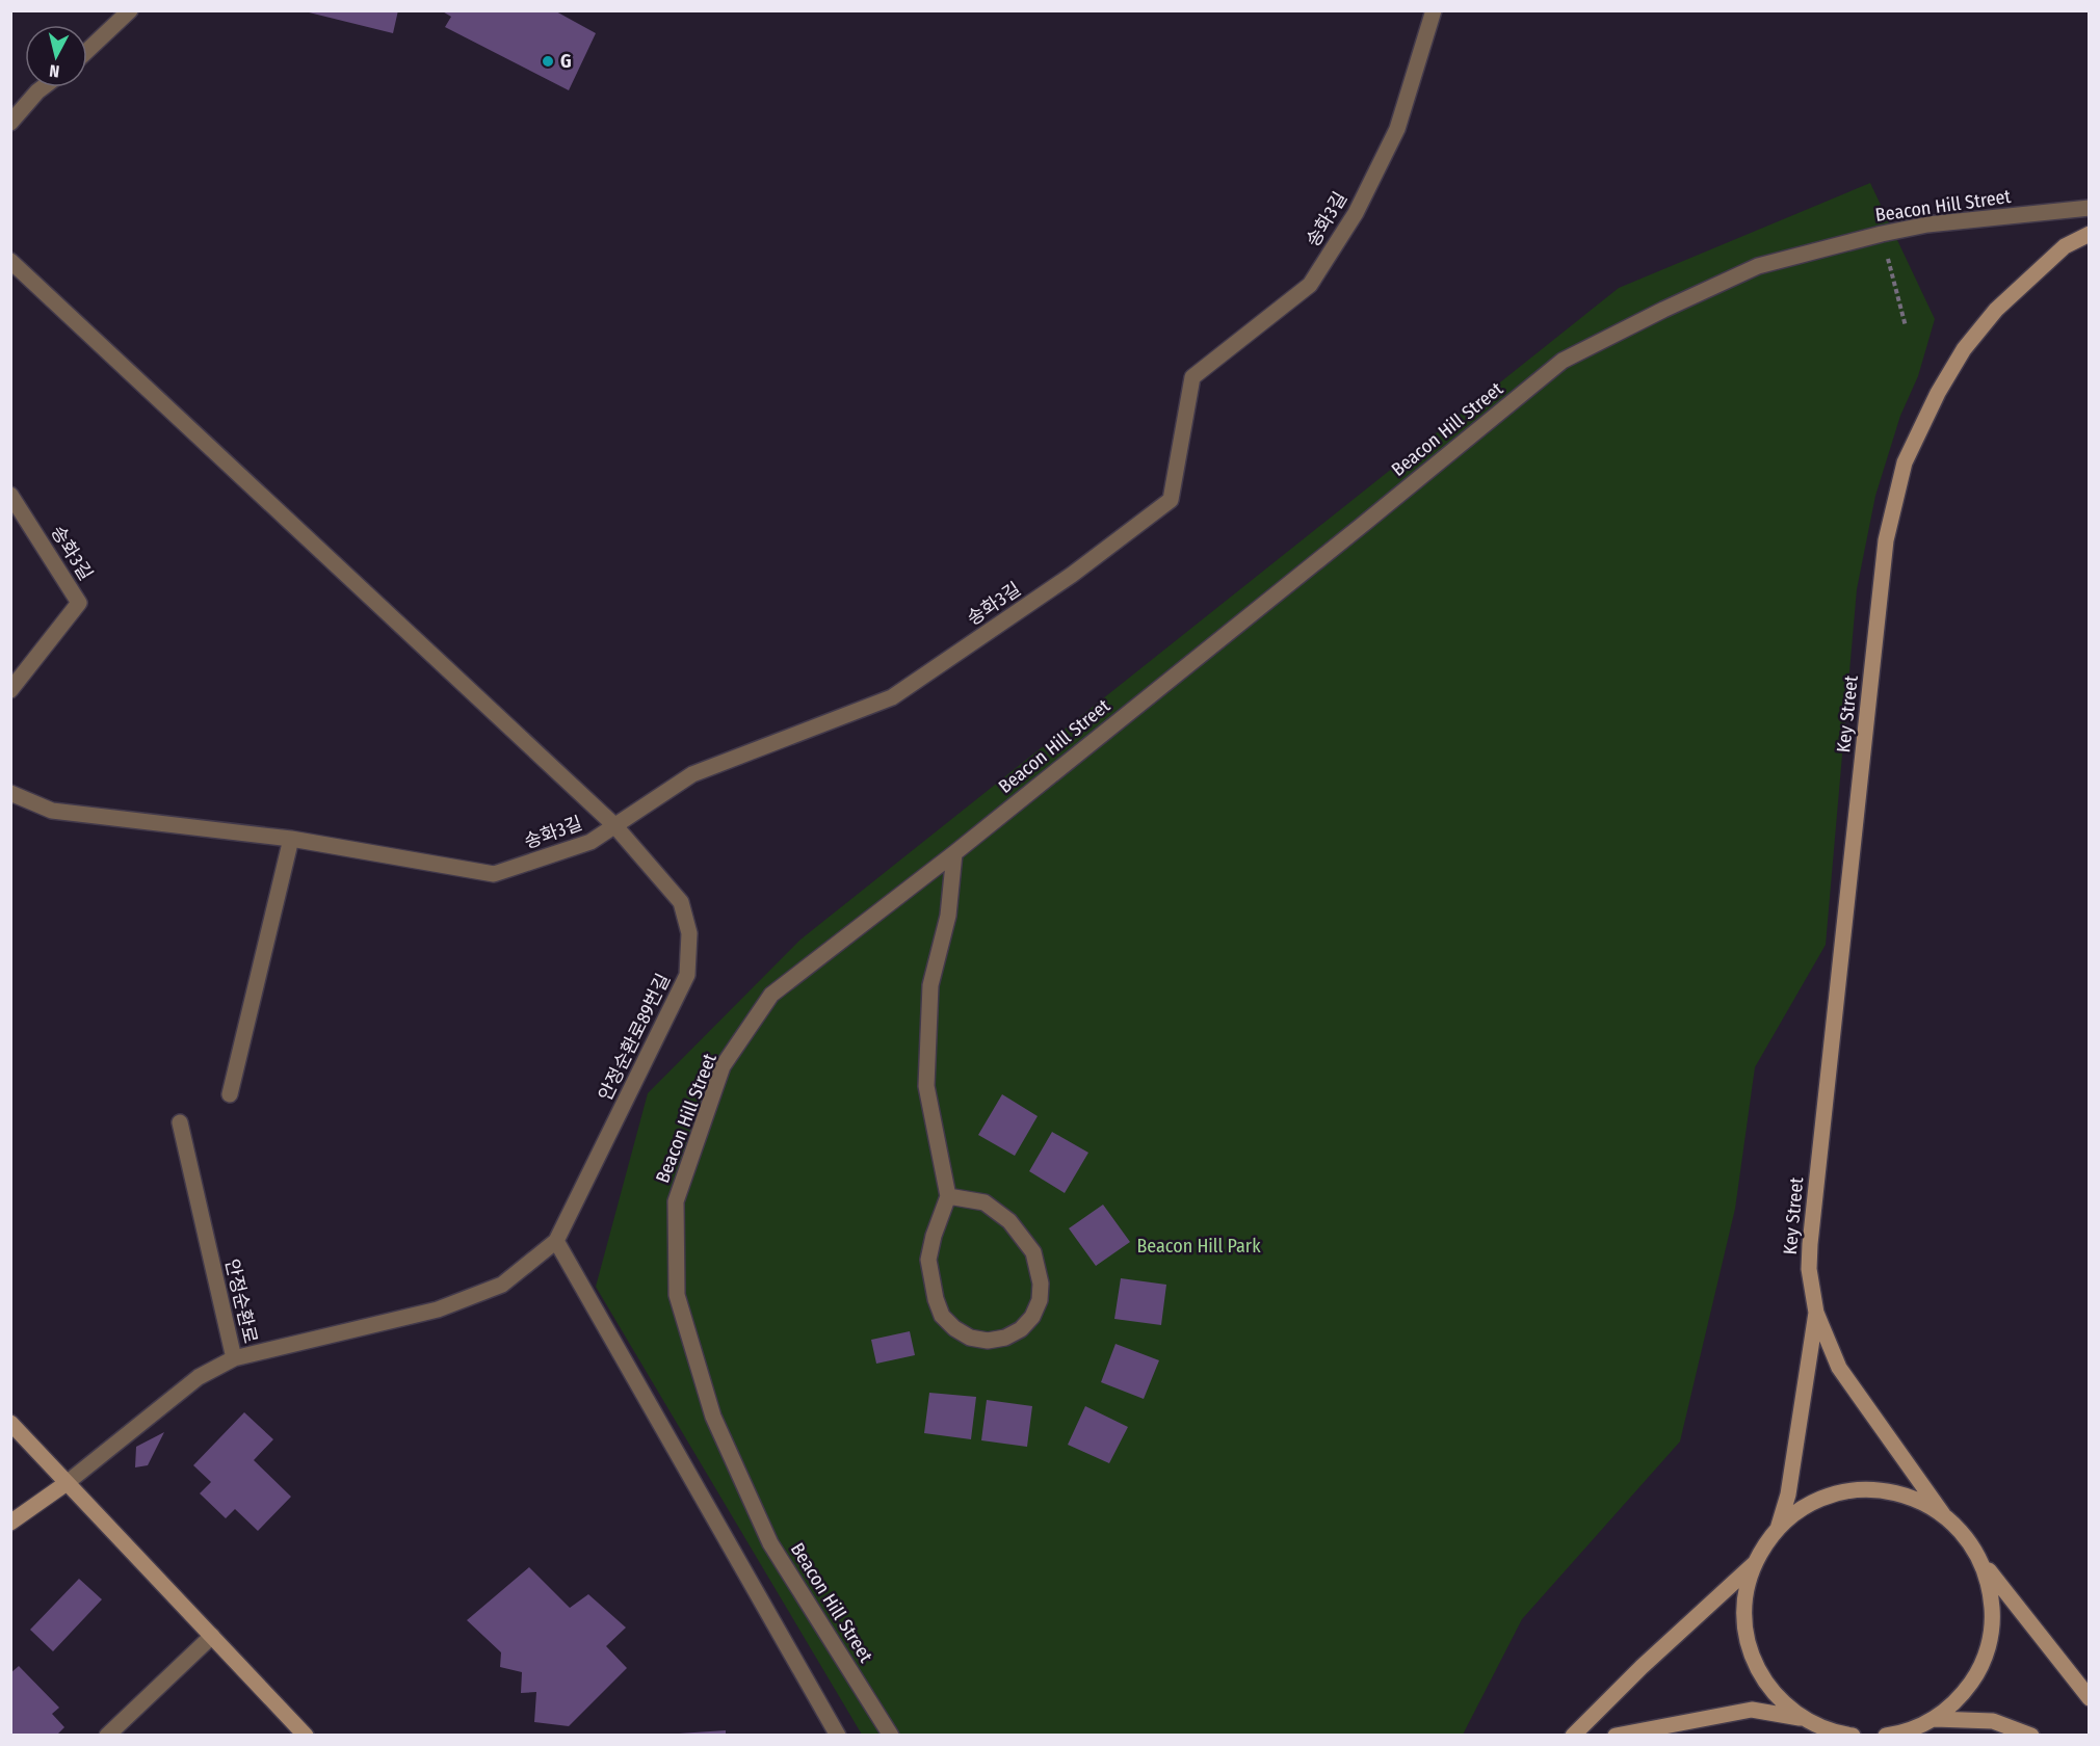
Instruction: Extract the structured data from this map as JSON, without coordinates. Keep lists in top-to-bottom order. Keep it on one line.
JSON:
{"streets":{"street":["Beacon Hill Street","송화3길","Key Street","안정순환로89번길","안정순환로"]},"crossings":[["송화3길","안정순환로89번길"]],"parks":["Beacon Hill Park"],"places":["G"],"north":"bottom"}
